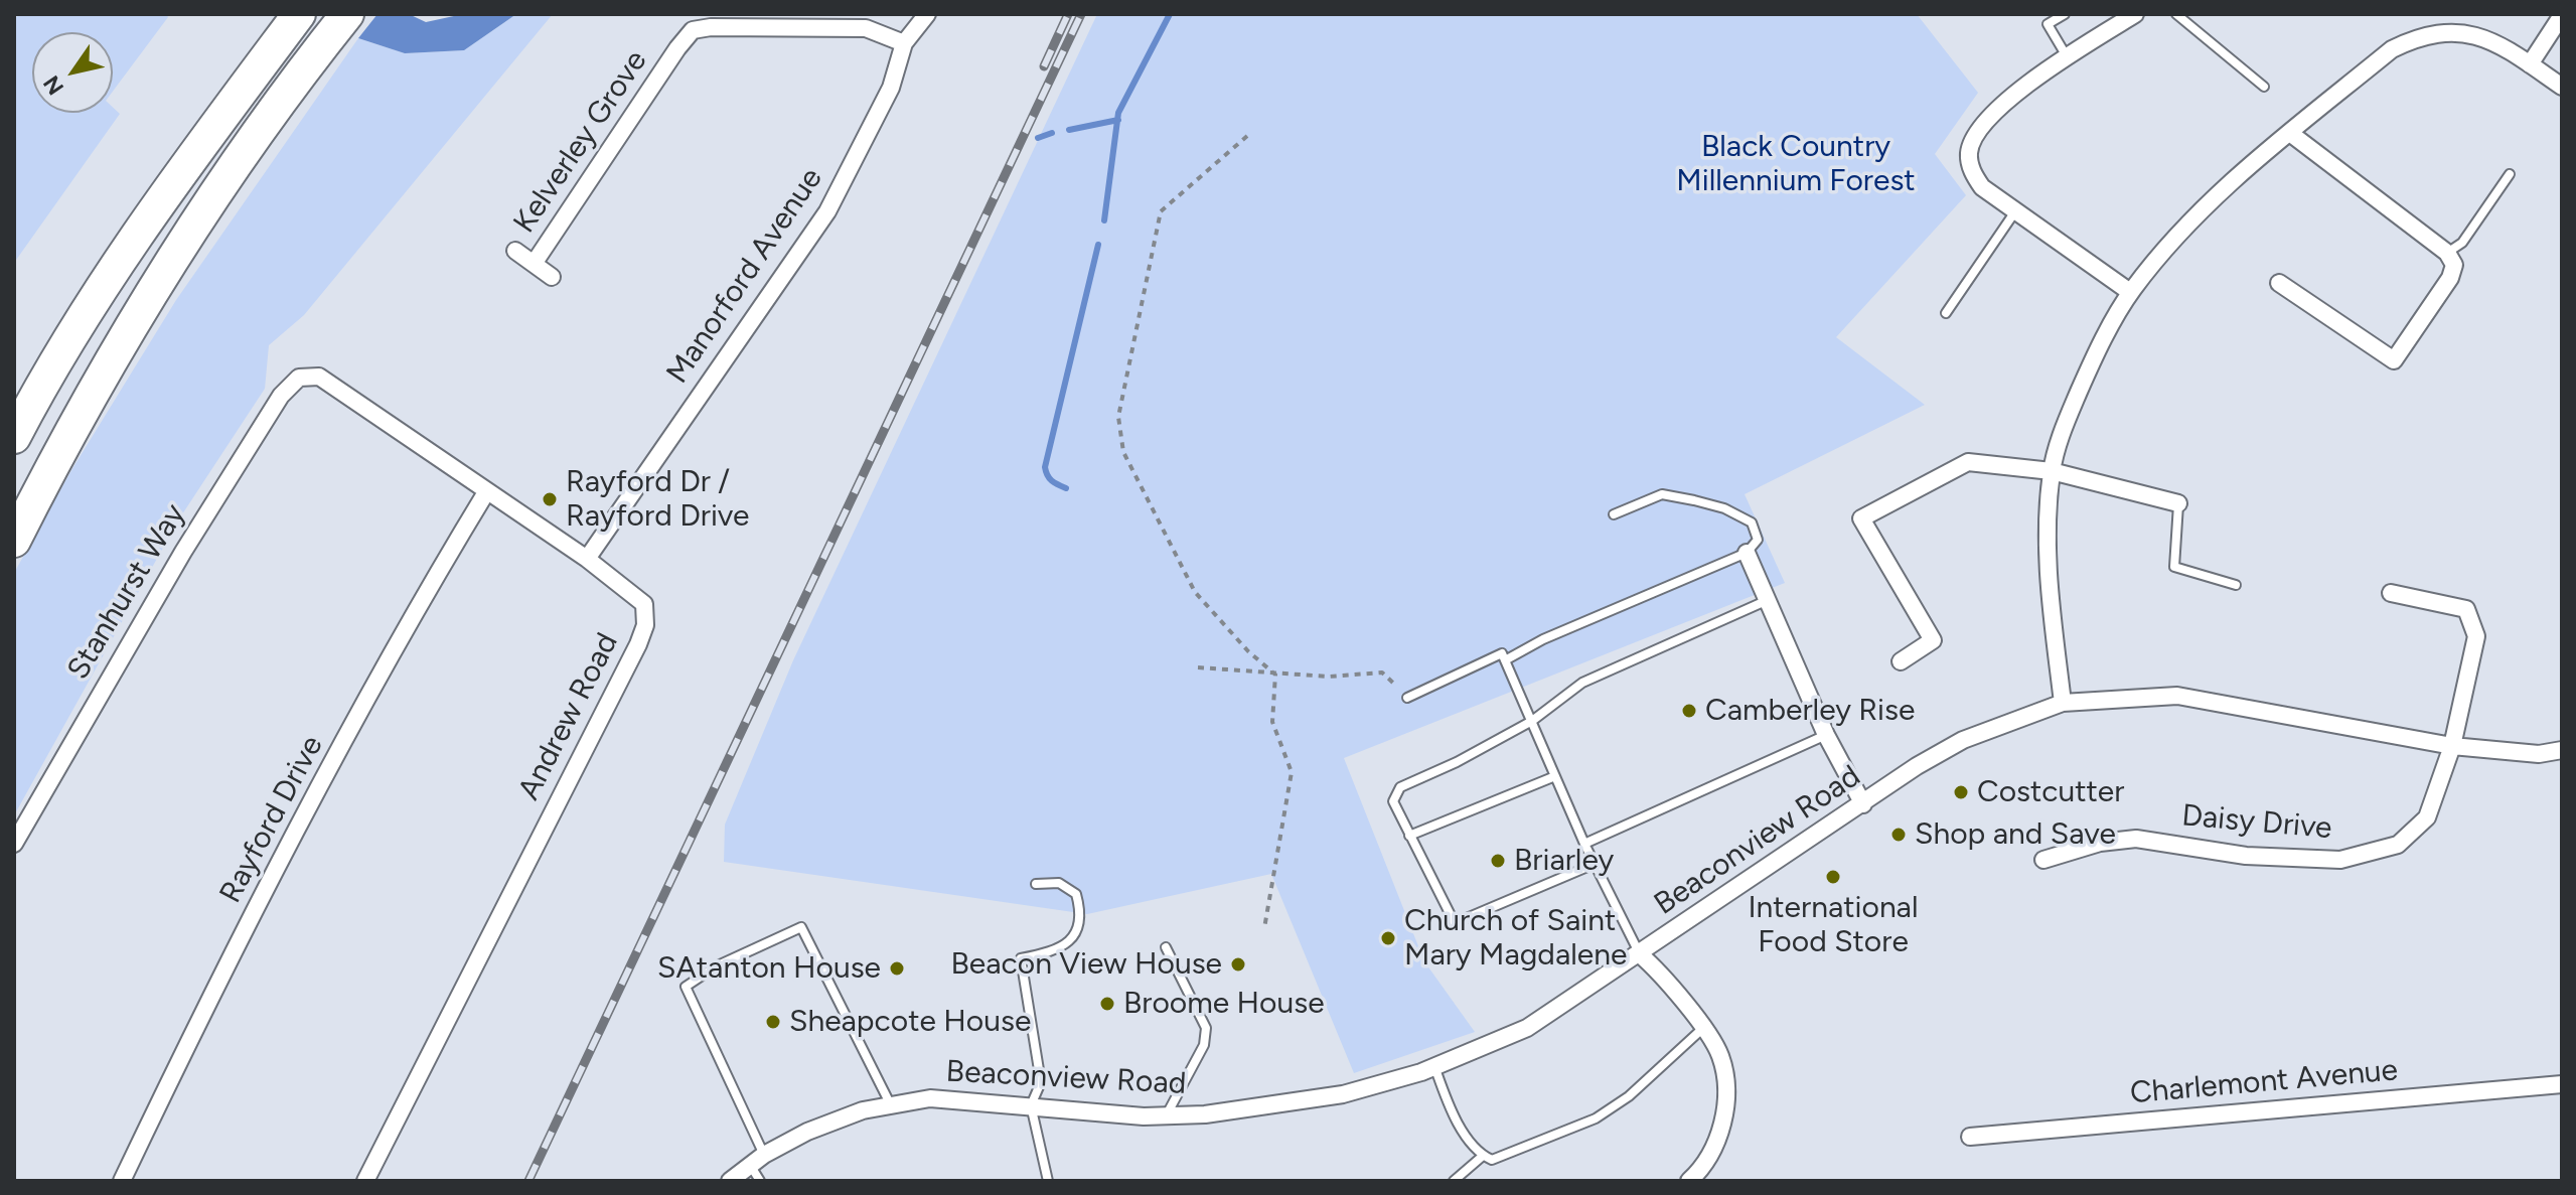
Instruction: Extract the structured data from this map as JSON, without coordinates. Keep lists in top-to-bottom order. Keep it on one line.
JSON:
{"streets":{"street":["Kelverley Grove","Manorford Avenue","Stanhurst Way","Andrew Road","Rayford Drive","Daisy Drive","Beaconview Road","Charlemont Avenue"]},"crossings":[["Kelverley Grove","Manorford Avenue"],["Manorford Avenue","Andrew Road"],["Stanhurst Way","Andrew Road"],["Andrew Road","Rayford Drive"],["Daisy Drive","Beaconview Road"]],"parks":["Black Country Millennium Forest"],"places":["Rayford Dr / Rayford Drive","Camberley Rise","Costcutter","Shop and Save","Briarley","International Food Store","Church of Saint Mary Magdalene","Beacon View House","SAtanton House","Broome House","Sheapcote House"],"north":"bottom left"}
